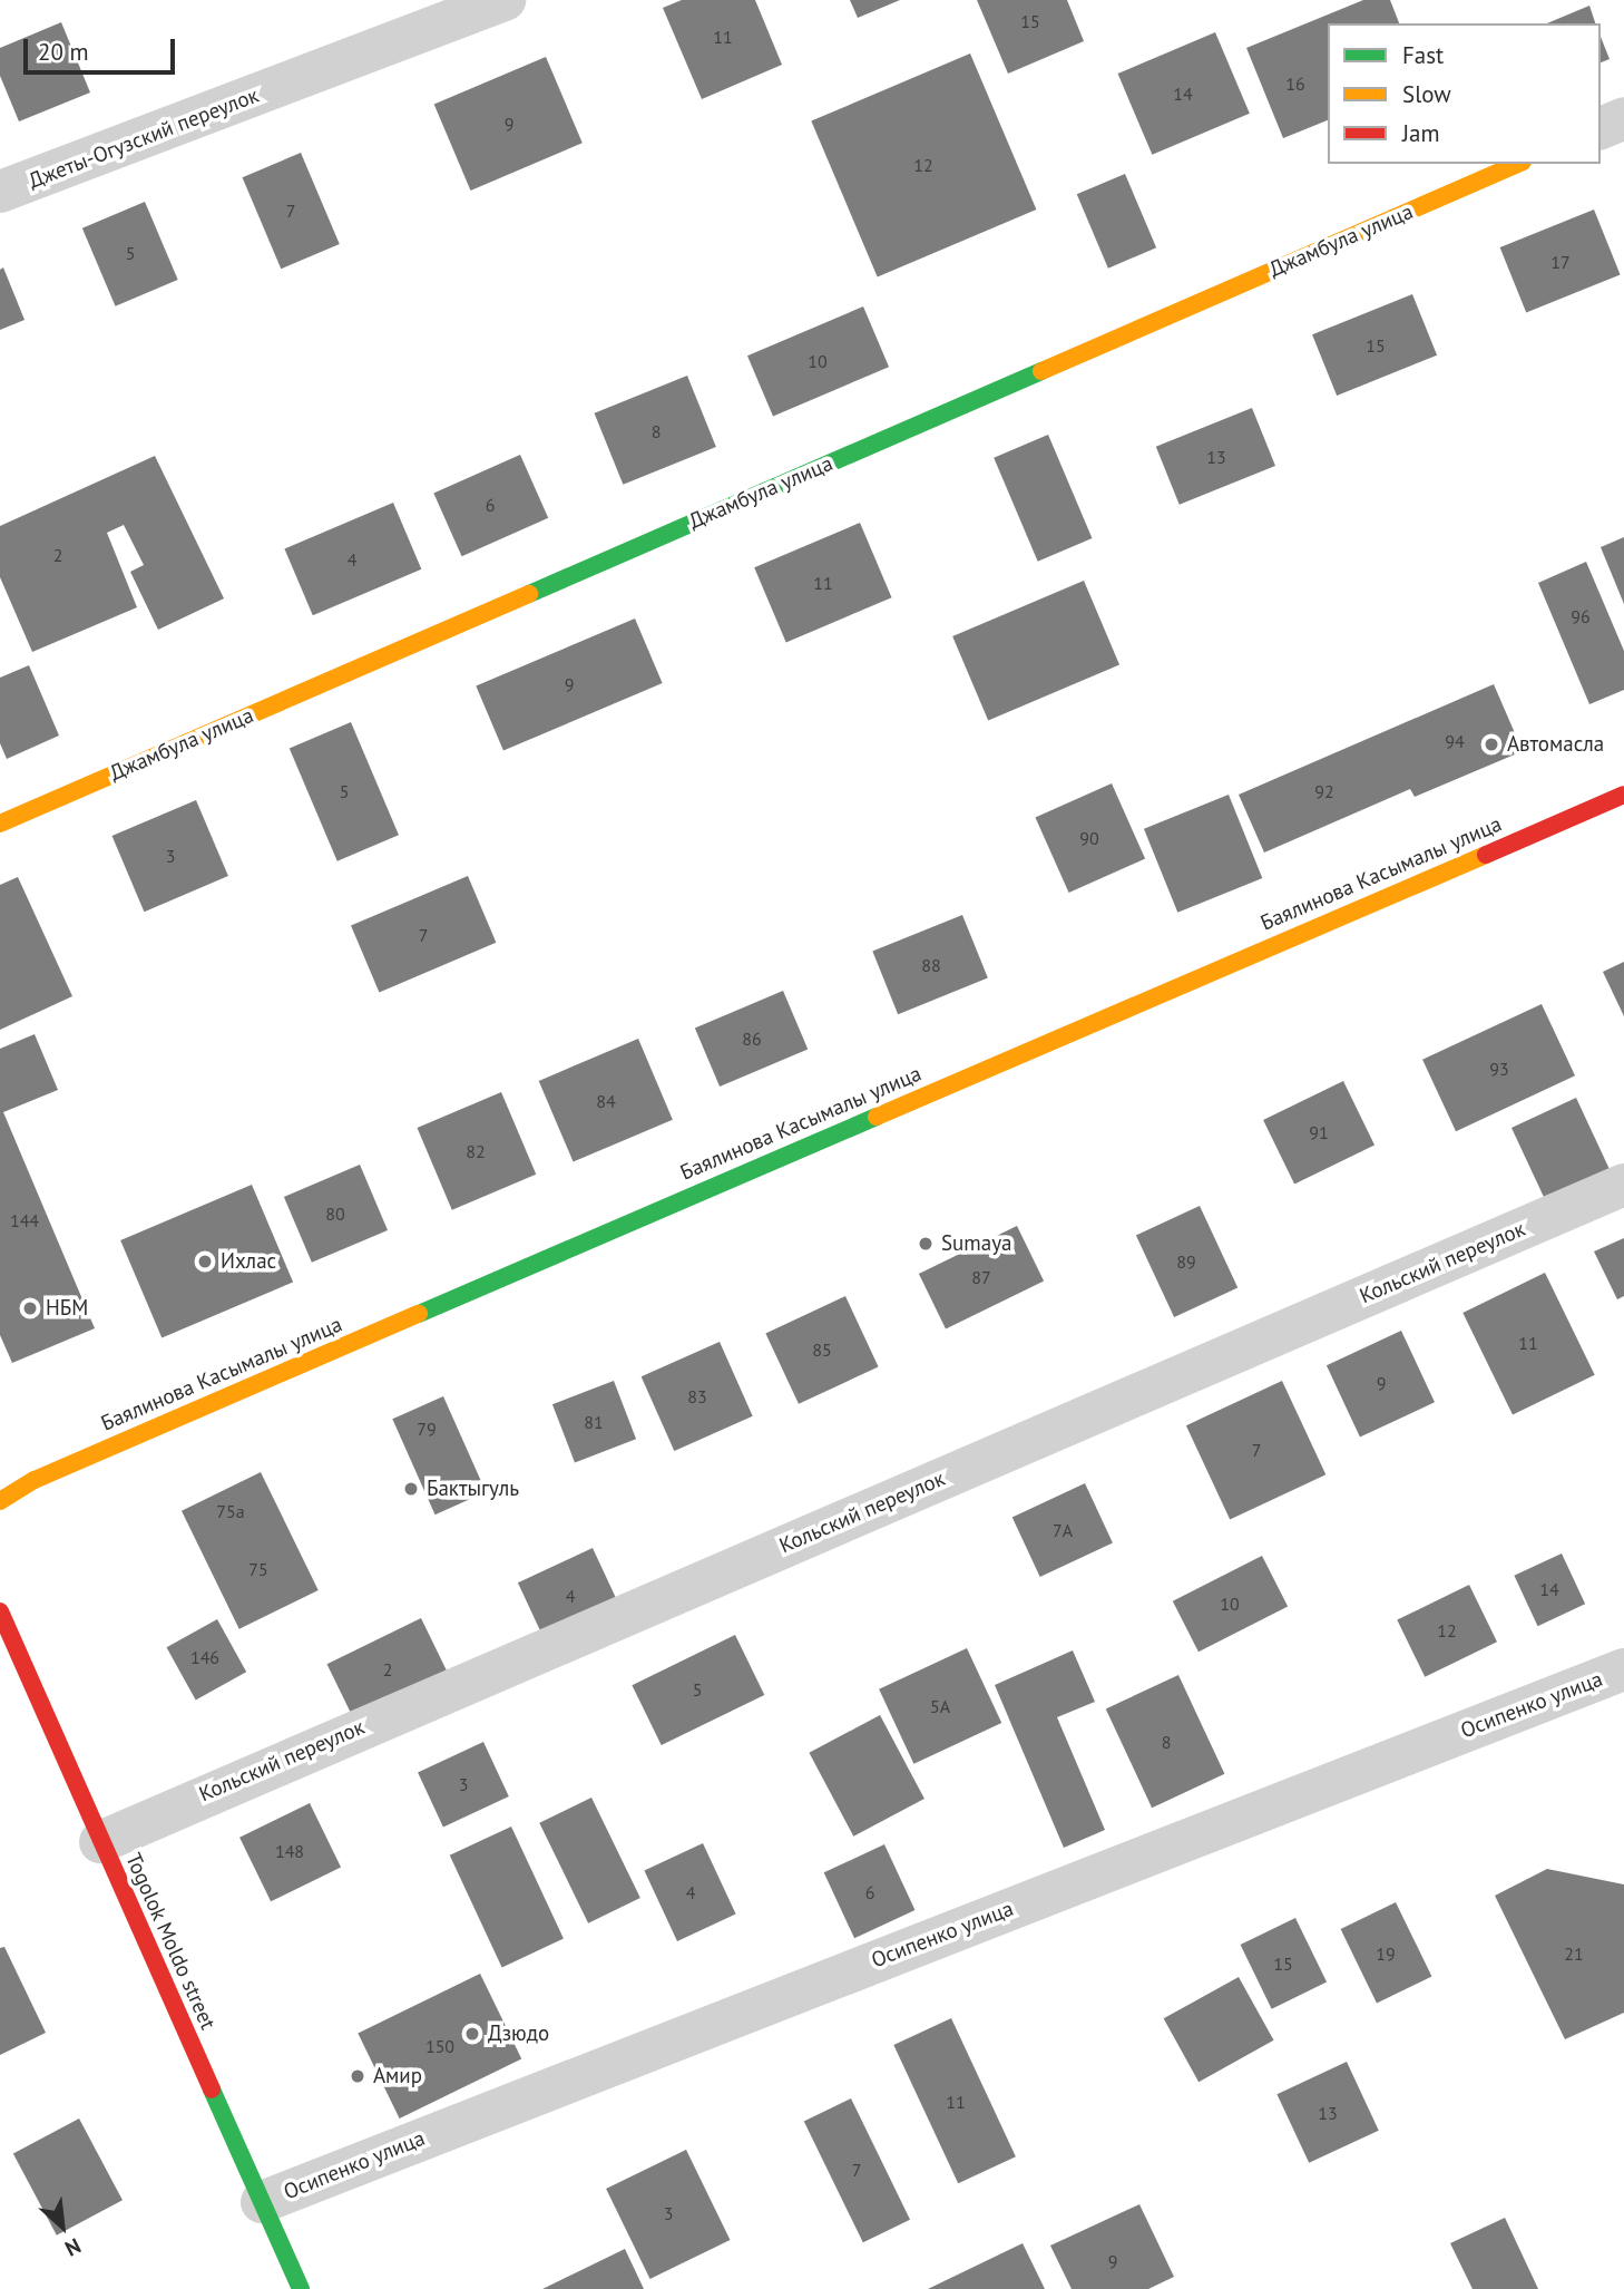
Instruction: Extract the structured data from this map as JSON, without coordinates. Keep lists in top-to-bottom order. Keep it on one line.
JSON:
{"streets":{"main road":["Джамбула улица","Баялинова Касымалы улица","Togolok Moldo street"],"street":["Джеты-Огузский переулок","Кольский переулок","Осипенко улица"]},"crossings":[["Кольский переулок","Togolok Moldo street"],["Осипенко улица","Togolok Moldo street"]],"places":["Автомасла","Sumaya","Ихлас","НБМ","Бактыгуль","Дзюдо","Амир"],"house_numbers":["15","11","16","14","9","12","7","5","17","15","10","8","13","6","2","4","11","96","9","94","5","92","90","3","7","88","86","93","84","91","82","80","144","89","87","11","85","9","83","81","79","7","75а","7А","75","14","4","10","12","146","2","5","5А","8","3","148","4","6","19","21","15","150","11","13","7","3","9"],"legend":["Fast","Slow","Jam"],"scale_bar":"20 m","north":"bottom right"}
